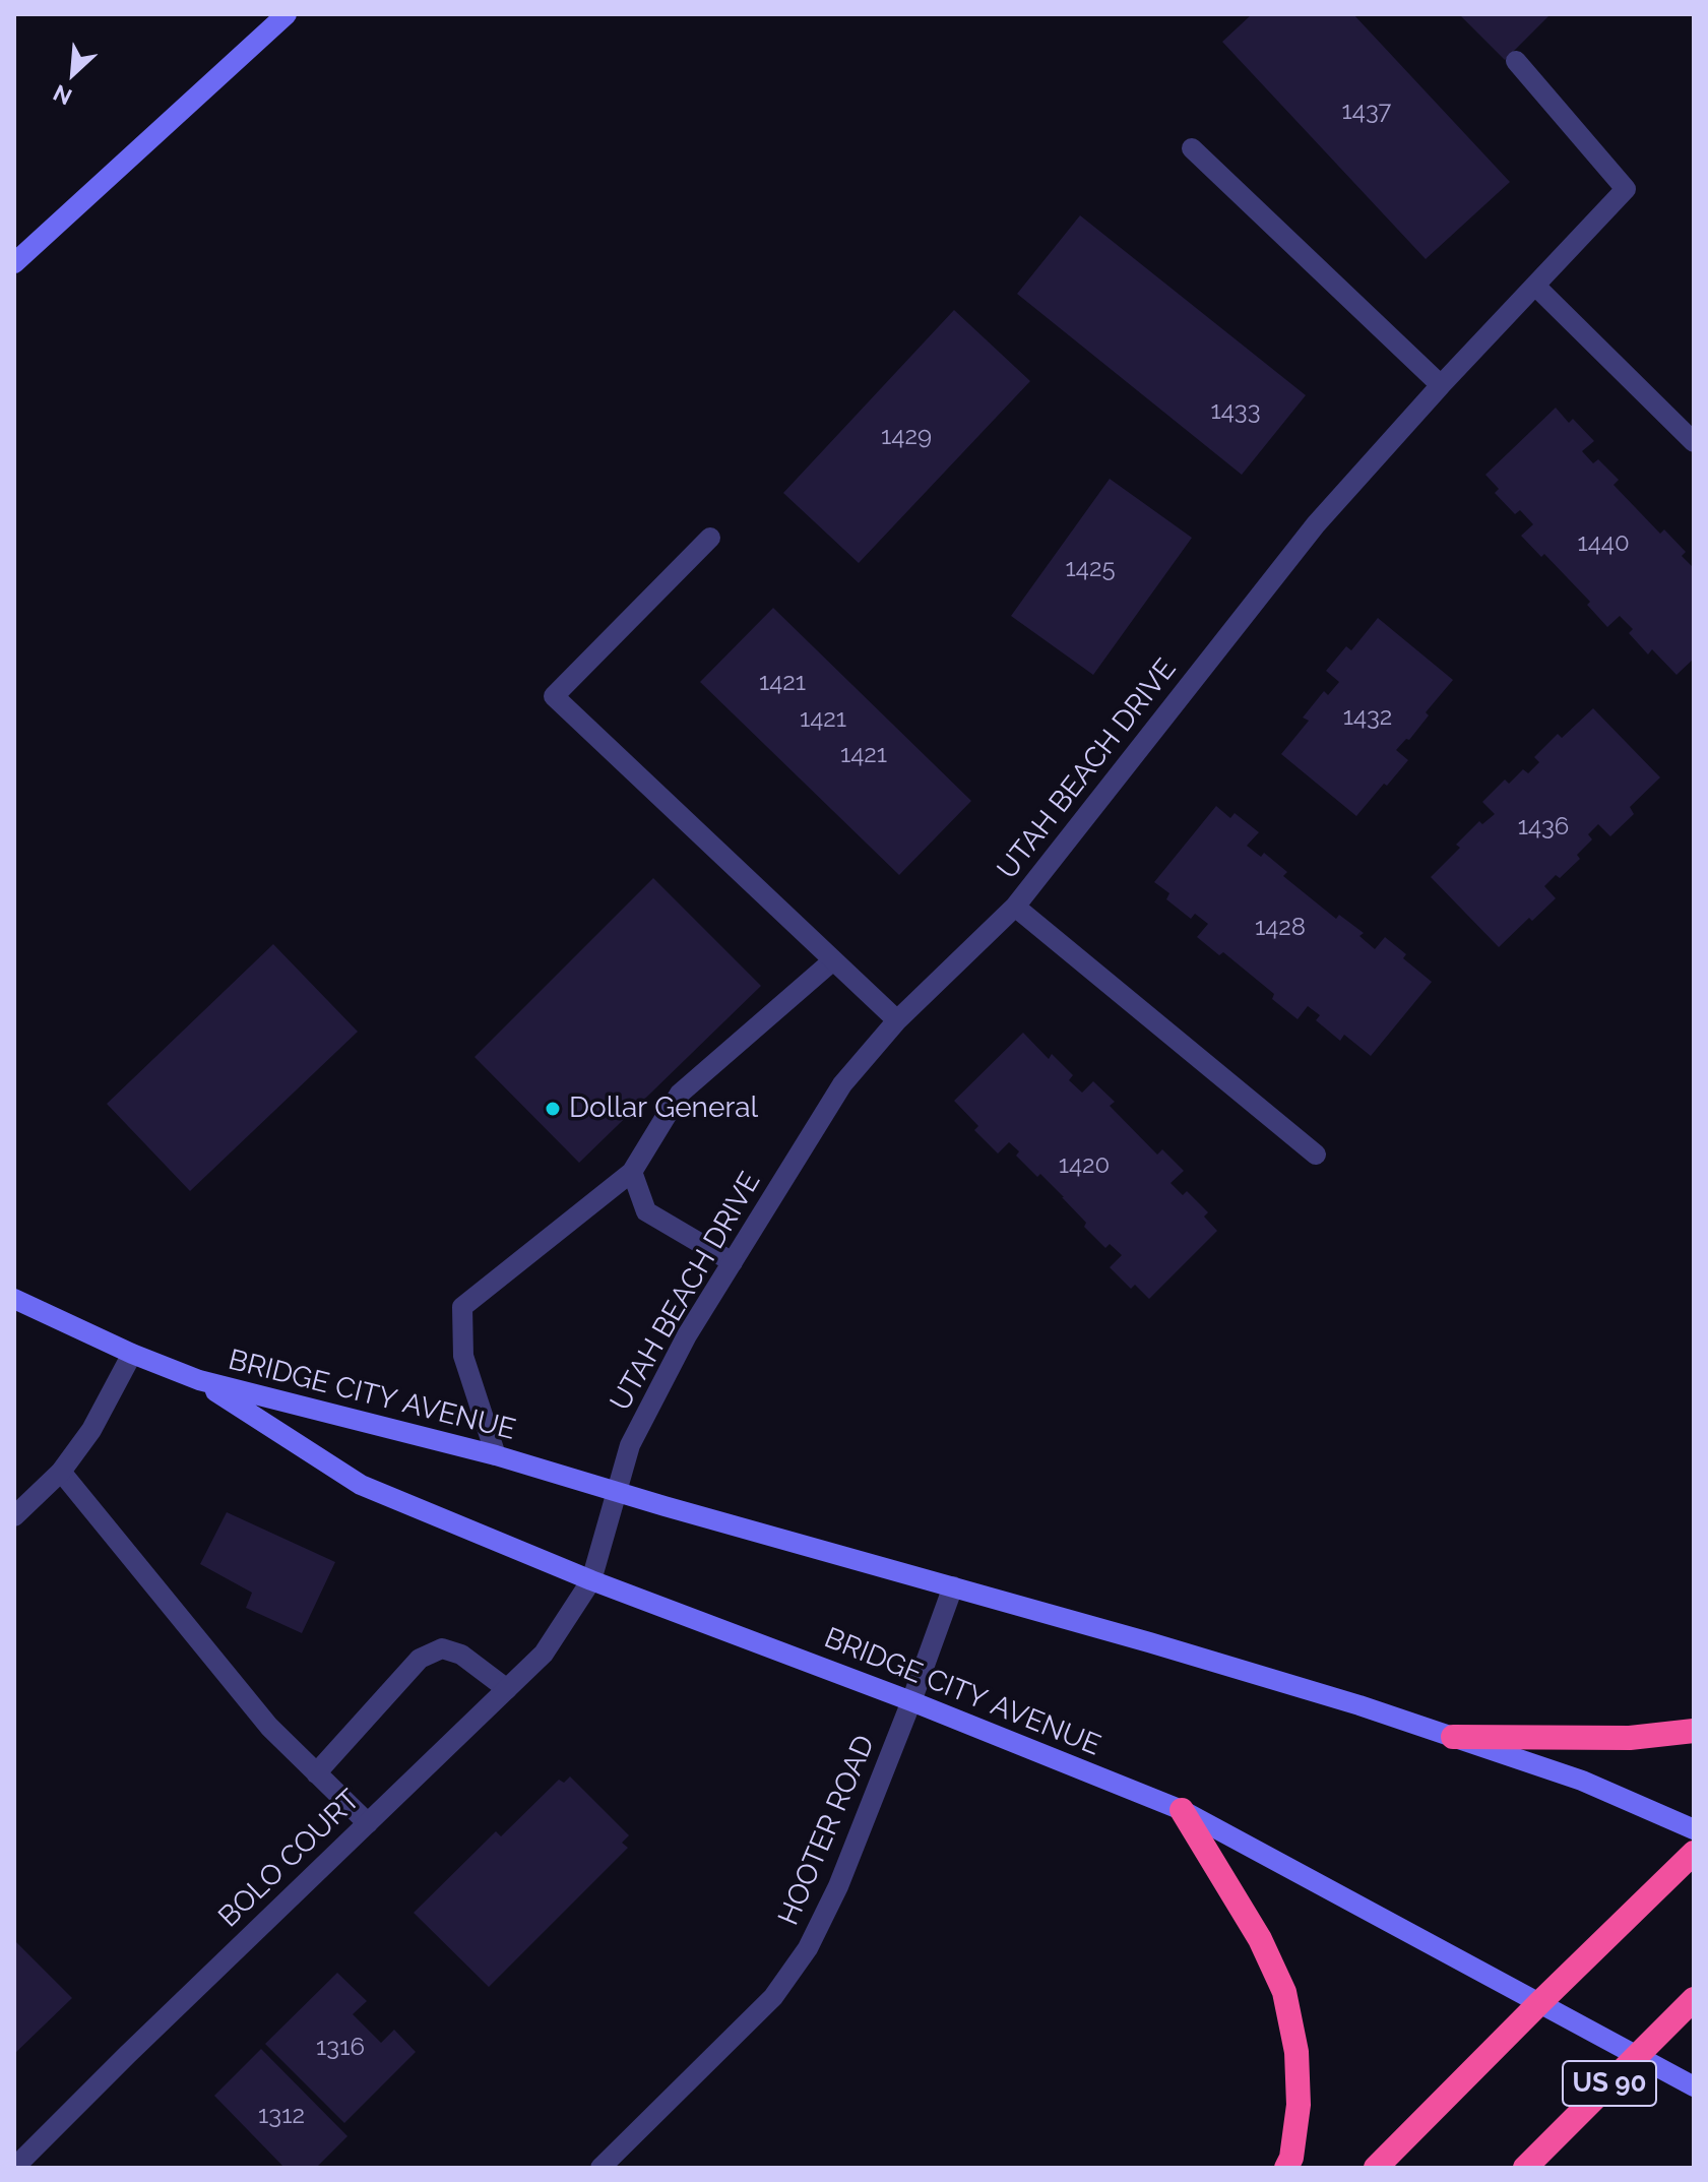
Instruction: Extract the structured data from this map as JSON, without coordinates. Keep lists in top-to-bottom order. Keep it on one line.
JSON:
{"streets":{"highway":["US 90"],"main road":["BRIDGE CITY AVENUE"],"street":["UTAH BEACH DRIVE","HOOTER ROAD","BOLO COURT"]},"crossings":[["UTAH BEACH DRIVE","BRIDGE CITY AVENUE"],["UTAH BEACH DRIVE","BOLO COURT"],["BRIDGE CITY AVENUE","HOOTER ROAD"],["BRIDGE CITY AVENUE","BOLO COURT"]],"places":["Dollar General"],"house_numbers":["1437","1433","1429","1440","1425","1421","1432","1421","1421","1436","1428","1420","1316","1312"],"north":"bottom left"}
